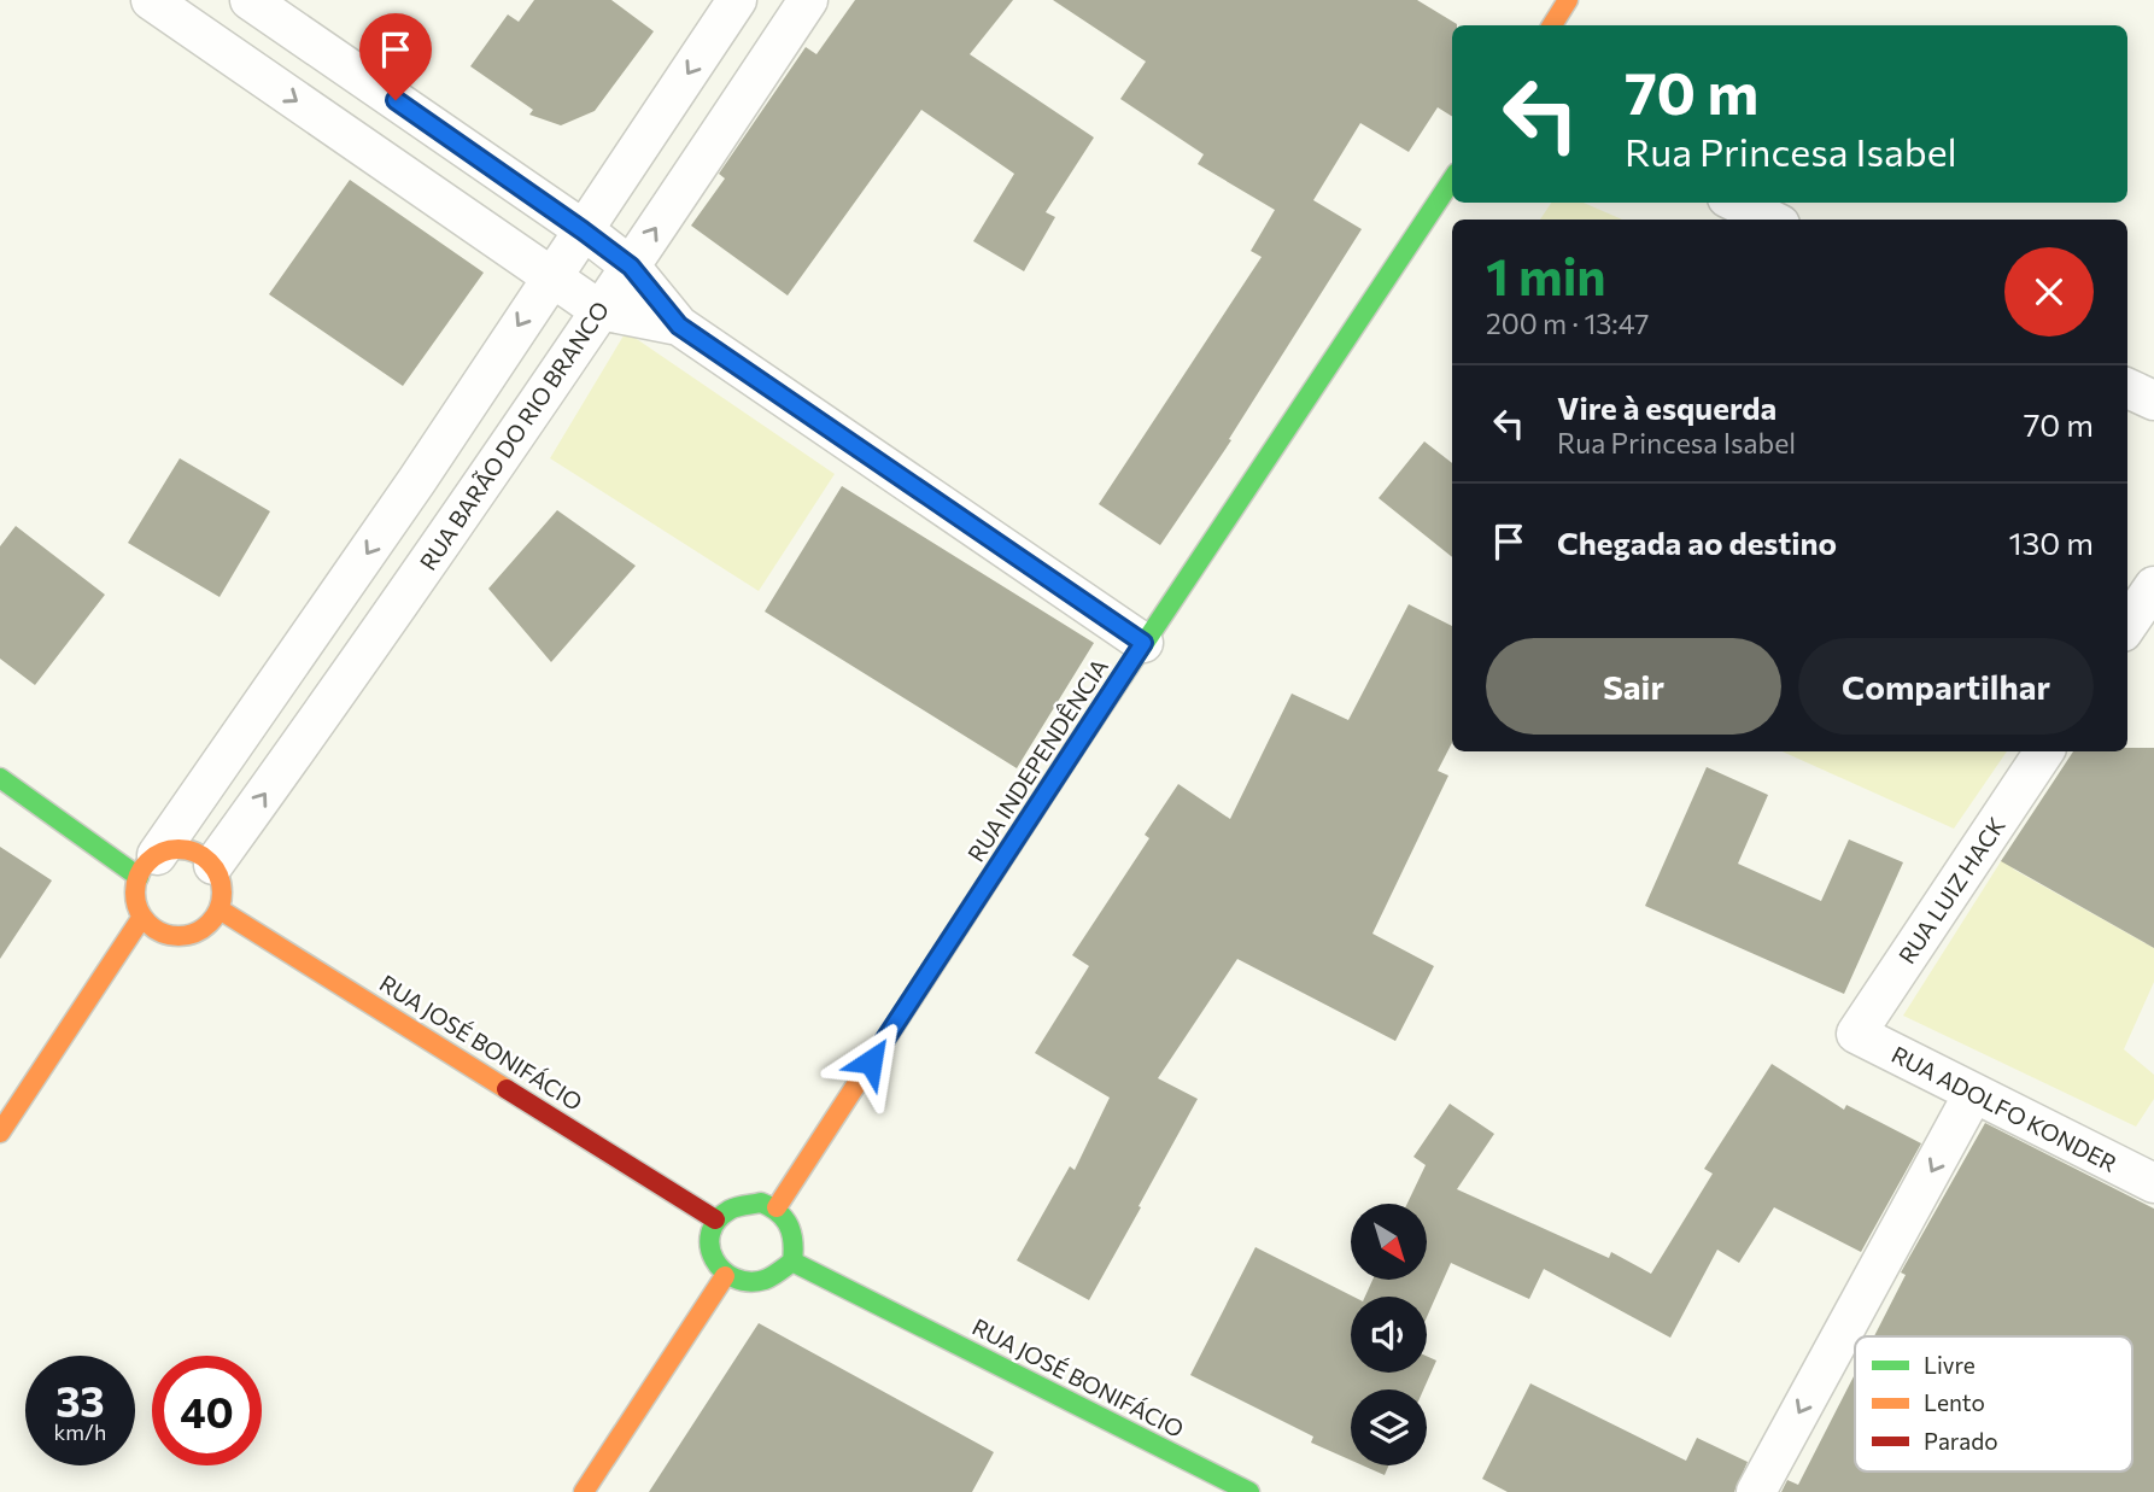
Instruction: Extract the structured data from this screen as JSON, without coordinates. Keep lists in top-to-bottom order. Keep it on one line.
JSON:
{"streets":{"street":["RUA BARÃO DO RIO BRANCO","RUA INDEPENDÊNCIA","RUA LUIZ HACK","RUA JOSÉ BONIFÁCIO","RUA ADOLFO KONDER"]},"crossings":[["RUA BARÃO DO RIO BRANCO","RUA JOSÉ BONIFÁCIO"],["RUA INDEPENDÊNCIA","RUA JOSÉ BONIFÁCIO"],["RUA LUIZ HACK","RUA ADOLFO KONDER"]],"legend":["Livre","Lento","Parado"],"north":"bottom right","page":{"turn":["70 m","Rua Princesa Isabel"],"heading":["1 min","200 m · 13:47"],"list":[{"name":"Vire à esquerda","note":"Rua Princesa Isabel","value":"70 m"},{"name":"Chegada ao destino","value":"130 m"}],"buttons":["Sair","Compartilhar"],"speed":"33 km/h","limit":"40"}}
